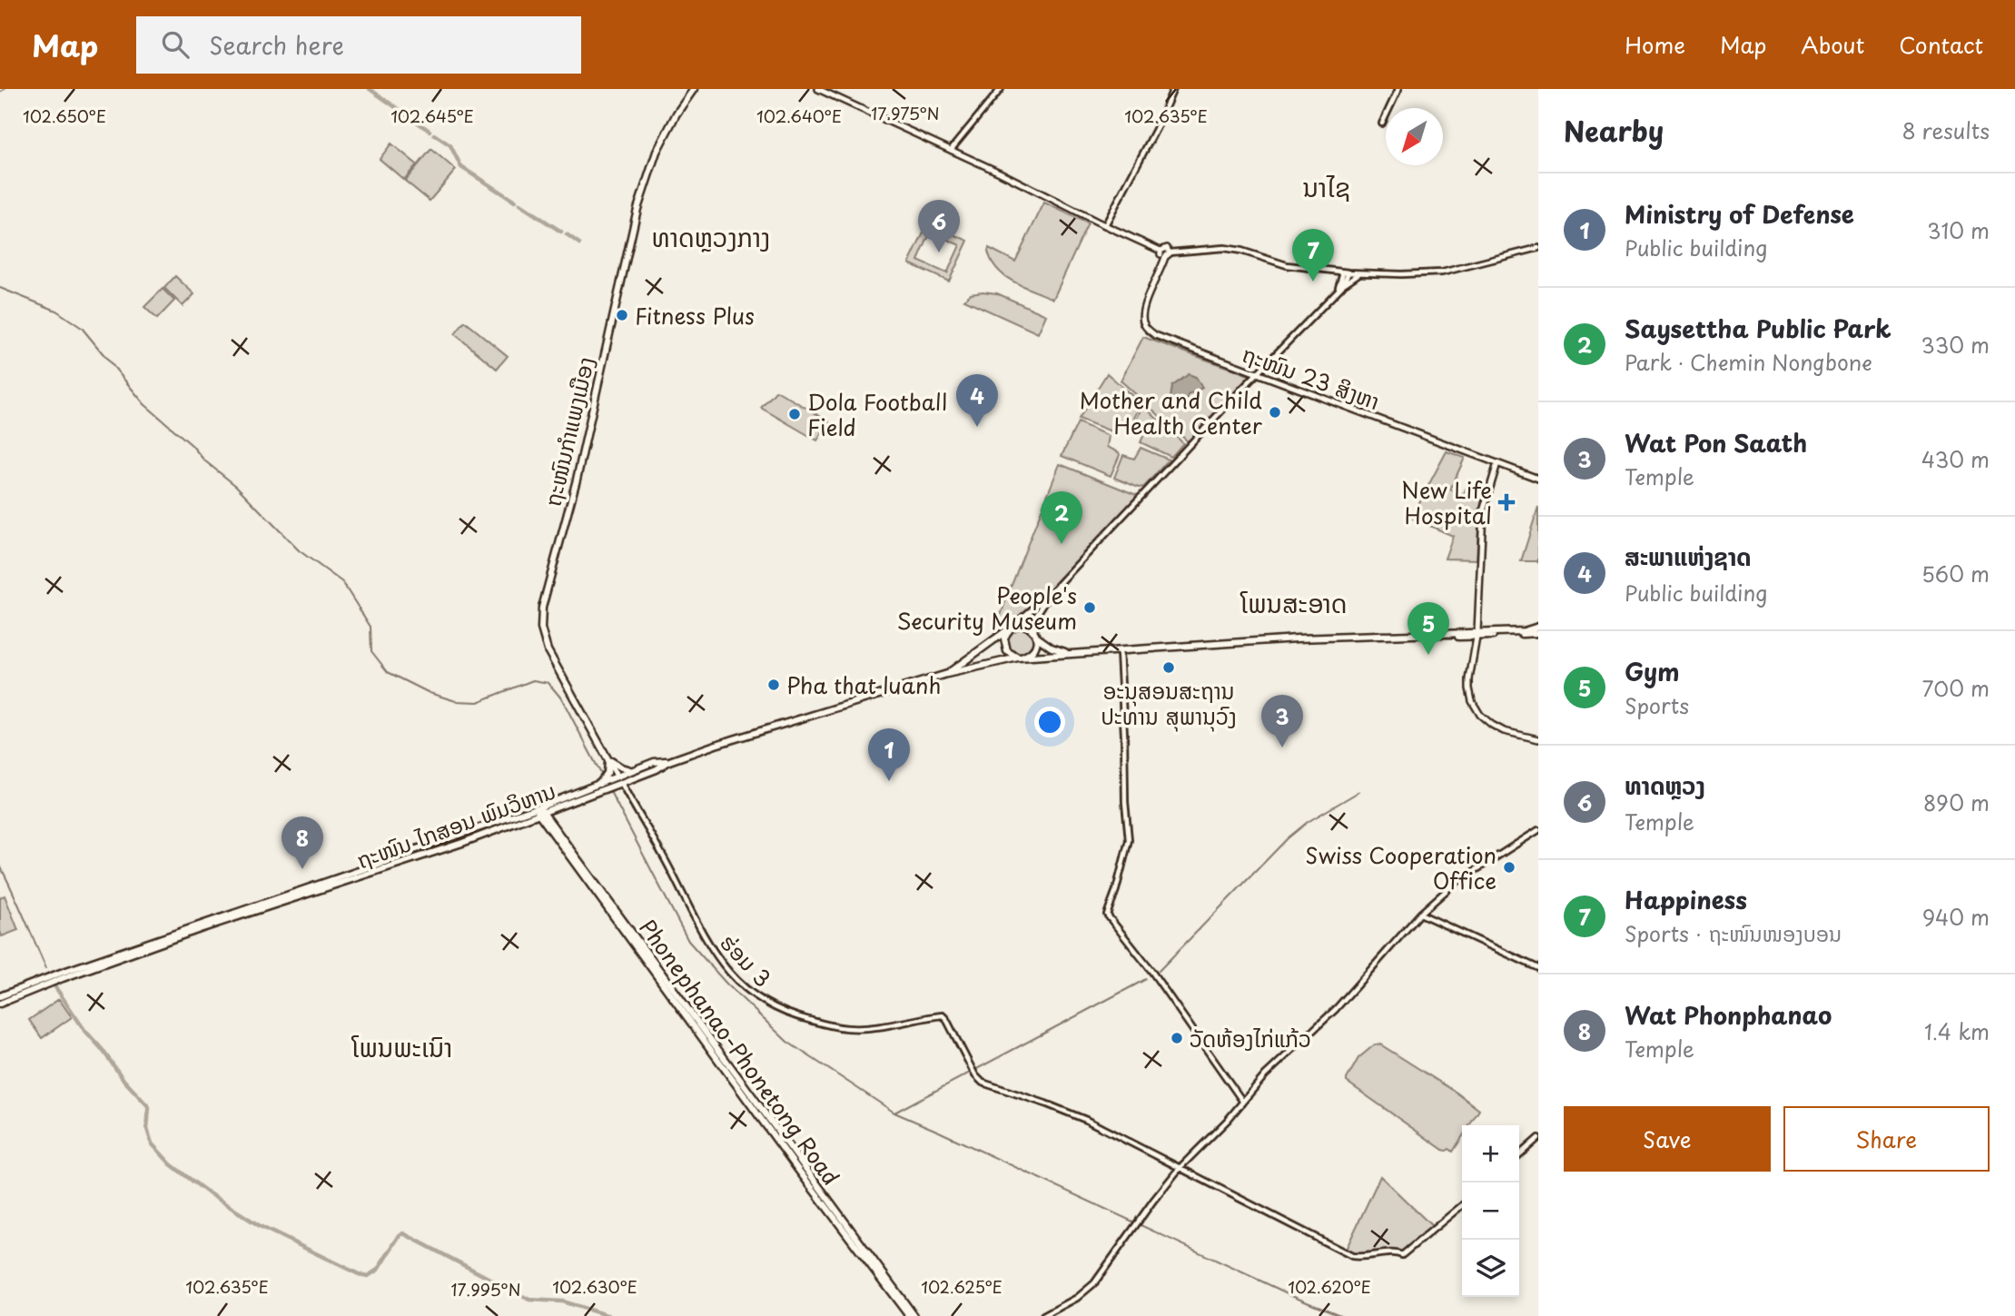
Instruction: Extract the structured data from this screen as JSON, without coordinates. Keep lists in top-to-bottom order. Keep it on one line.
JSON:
{"streets":{"main road":["ຖະໜົນ 23 ສິງຫາ","ຖະໜົນກຳແພງເມືອງ","ຖະໜົນ ໄກສອນ ພົມວິຫານ","Phonephanao-Phonetong Road"],"street":["ຮ່ອມ 3"]},"crossings":[["ຖະໜົນກຳແພງເມືອງ","ຖະໜົນ ໄກສອນ ພົມວິຫານ"],["ຖະໜົນກຳແພງເມືອງ","ຮ່ອມ 3"],["ຖະໜົນ ໄກສອນ ພົມວິຫານ","ຮ່ອມ 3"],["ຖະໜົນ ໄກສອນ ພົມວິຫານ","Phonephanao-Phonetong Road"]],"districts":["ນາໄຊ","ທາດຫຼວງກາງ","ໂພນສະອາດ","ໂພນພະເນົາ"],"places":{"other":["Fitness Plus","Mother and Child Health Center","Dola Football Field","People's Security Museum","ອະນຸສອນສະຖານ ປະທານ ສຸພານຸວົງ","Pha that luanh","Swiss Cooperation Office","ວັດຫ້ອງໄກ່ແກ້ວ"],"health":["New Life Hospital"]},"north":"bottom left","page":{"header":"Map","search":"Search here","nav":["Home","Map","About","Contact"],"heading":["Nearby","8 results"],"list":[{"mark":"1","name":"Ministry of Defense","note":"Public building","value":"310 m"},{"mark":"2","name":"Saysettha Public Park","note":"Park · Chemin Nongbone","value":"330 m"},{"mark":"3","name":"Wat Pon Saath","note":"Temple","value":"430 m"},{"mark":"4","name":"ສະພາແຫ່ງຊາດ","note":"Public building","value":"560 m"},{"mark":"5","name":"Gym","note":"Sports","value":"700 m"},{"mark":"6","name":"ທາດຫຼວງ","note":"Temple","value":"890 m"},{"mark":"7","name":"Happiness","note":"Sports · ຖະໜົນໜອງບອນ","value":"940 m"},{"mark":"8","name":"Wat Phonphanao","note":"Temple","value":"1.4 km"}],"pins":["6","7","4","2","5","3","1","8"],"buttons":["Save","Share"],"map_buttons":["+","−"]},"coordinates":["17.975°N","102.650°E","102.645°E","102.640°E","102.635°E","102.630°E","102.625°E","102.620°E","17.995°N"]}
